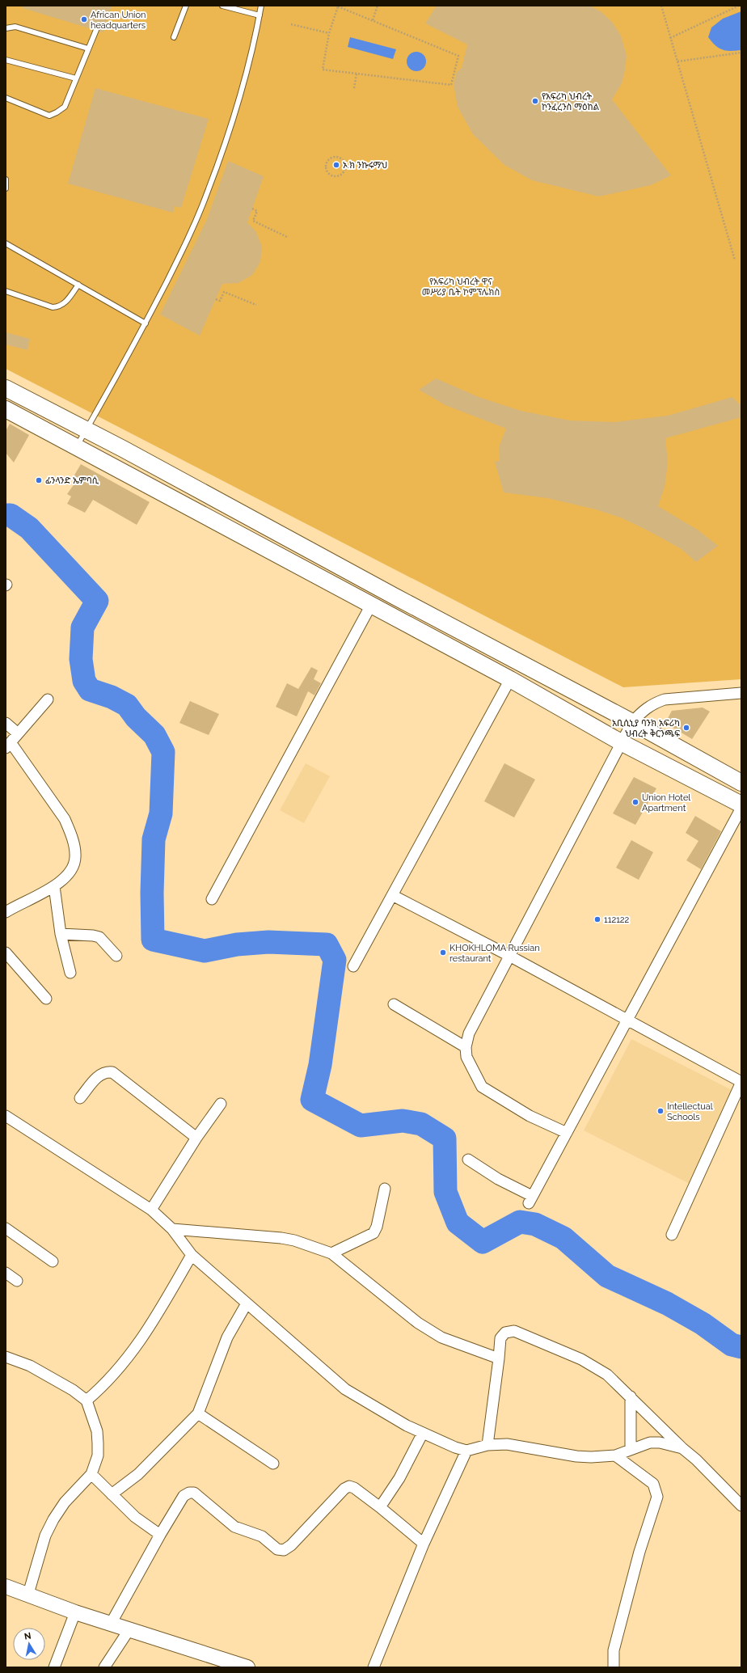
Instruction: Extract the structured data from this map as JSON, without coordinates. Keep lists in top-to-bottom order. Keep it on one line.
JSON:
{"parks":["የአፍሪካ ህብረት ዋና መሥሪያ ቤት ኮምፕሌክስ"],"places":["African Union headquarters","የአፍሪካ ህብረት ኮንፈረንስ ማዕከል","ኦ.ክ ንኩሩማህ","ፊንላንድ ኤምባሲ","አቢሲኒያ ባንክ አፍሪካ ህብረት ቅርንጫፍ","Union Hotel Apartment","112122","KHOKHLOMA Russian restaurant","Intellectual Schools"],"north":"top"}
